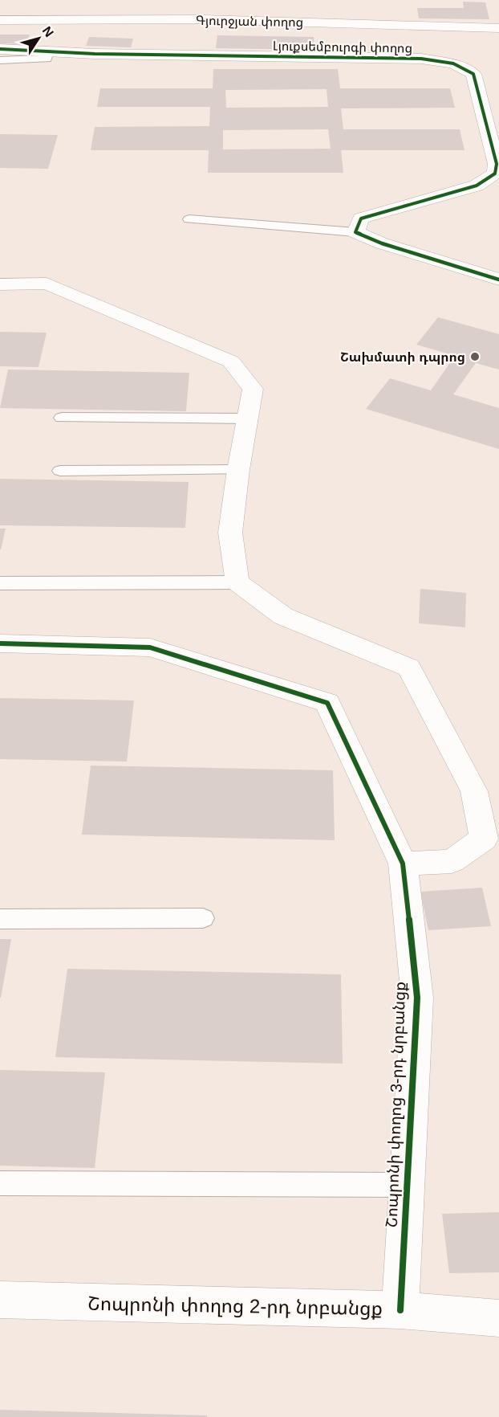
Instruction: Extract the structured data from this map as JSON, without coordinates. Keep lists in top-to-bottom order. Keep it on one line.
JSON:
{"streets":{"street":["Գյուրջյան փողոց","Լյուքսեմբուրգի փողոց","Շոպրոնի փողոց 3-րդ նրբանցք","Շոպրոնի փողոց 2-րդ նրբանցք"]},"crossings":[["Շոպրոնի փողոց 3-րդ նրբանցք","Շոպրոնի փողոց 2-րդ նրբանցք"]],"places":["Շախմատի դպրոց"],"north":"top right"}
